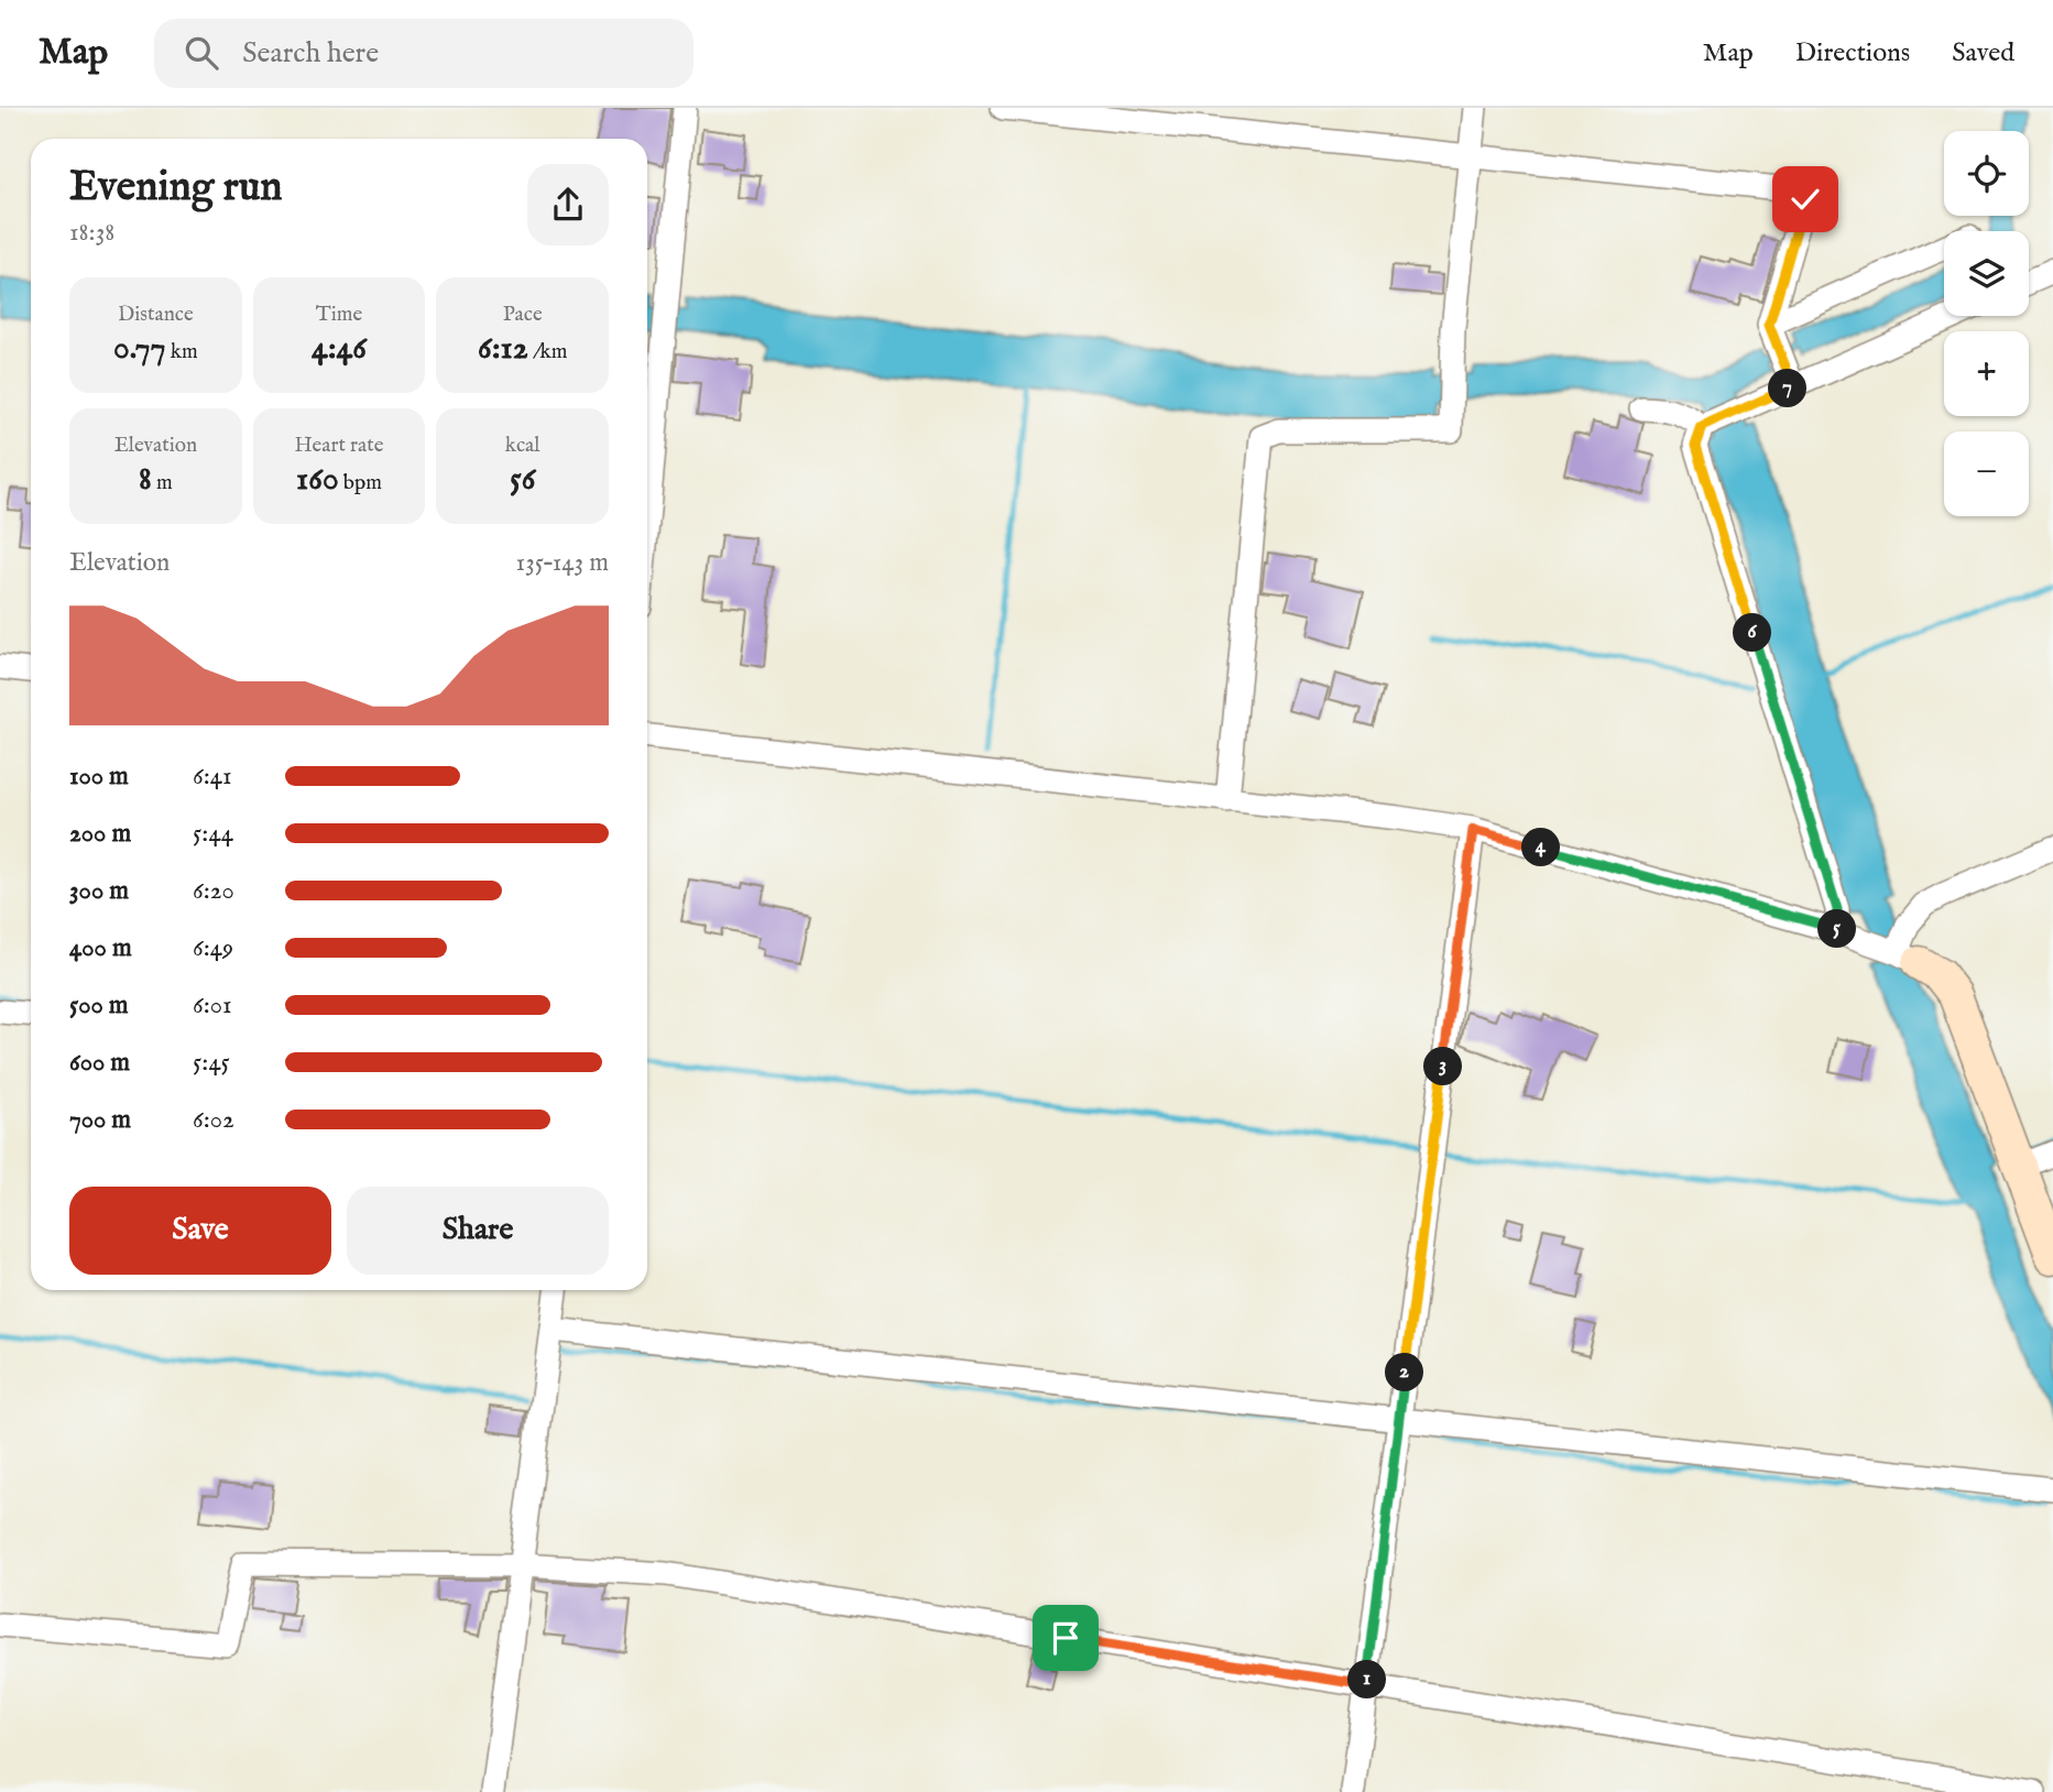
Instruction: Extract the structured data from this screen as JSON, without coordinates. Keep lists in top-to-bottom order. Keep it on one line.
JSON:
{"page":{"header":"Map","search":"Search here","nav":["Map","Directions","Saved"],"map_buttons":["+","−"],"heading":["Evening run","18:38"],"stats":[["Distance","0.77 km"],["Time","4:46"],["Pace","6:12 /km"],["Elevation","8 m"],["Heart rate","160 bpm"],["kcal","56"]],"pins":["7","6","4","5","3","2","1"],"chart":["Elevation","135–143 m"],"list":[{"name":"100 m","note":"6:41"},{"name":"200 m","note":"5:44"},{"name":"300 m","note":"6:20"},{"name":"400 m","note":"6:49"},{"name":"500 m","note":"6:01"},{"name":"600 m","note":"5:45"},{"name":"700 m","note":"6:02"}],"buttons":["Save","Share"]}}
